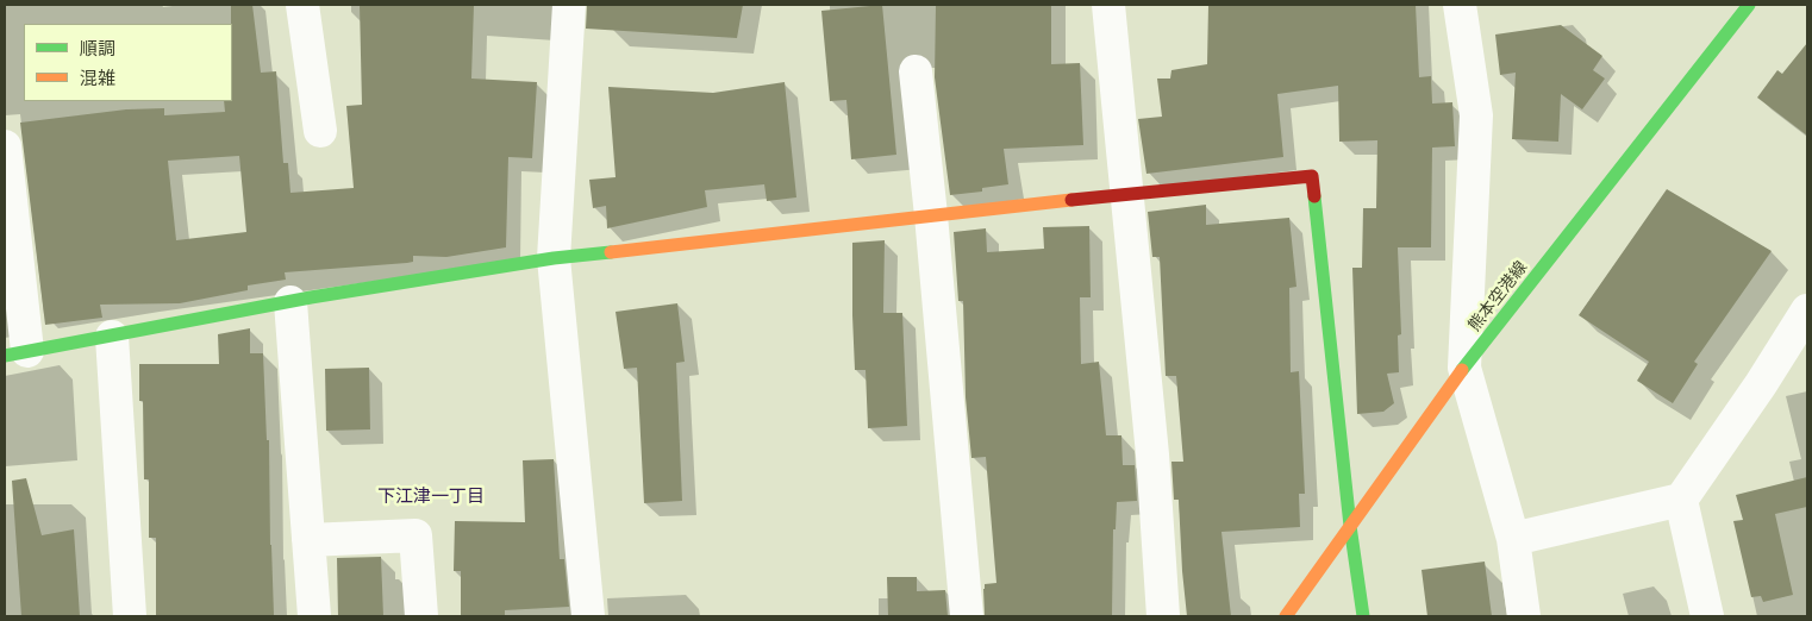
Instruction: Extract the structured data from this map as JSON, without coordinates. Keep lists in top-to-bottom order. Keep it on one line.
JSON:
{"streets":{"street":["熊本空港線"]},"districts":["下江津一丁目"],"legend":["順調","混雑"]}
